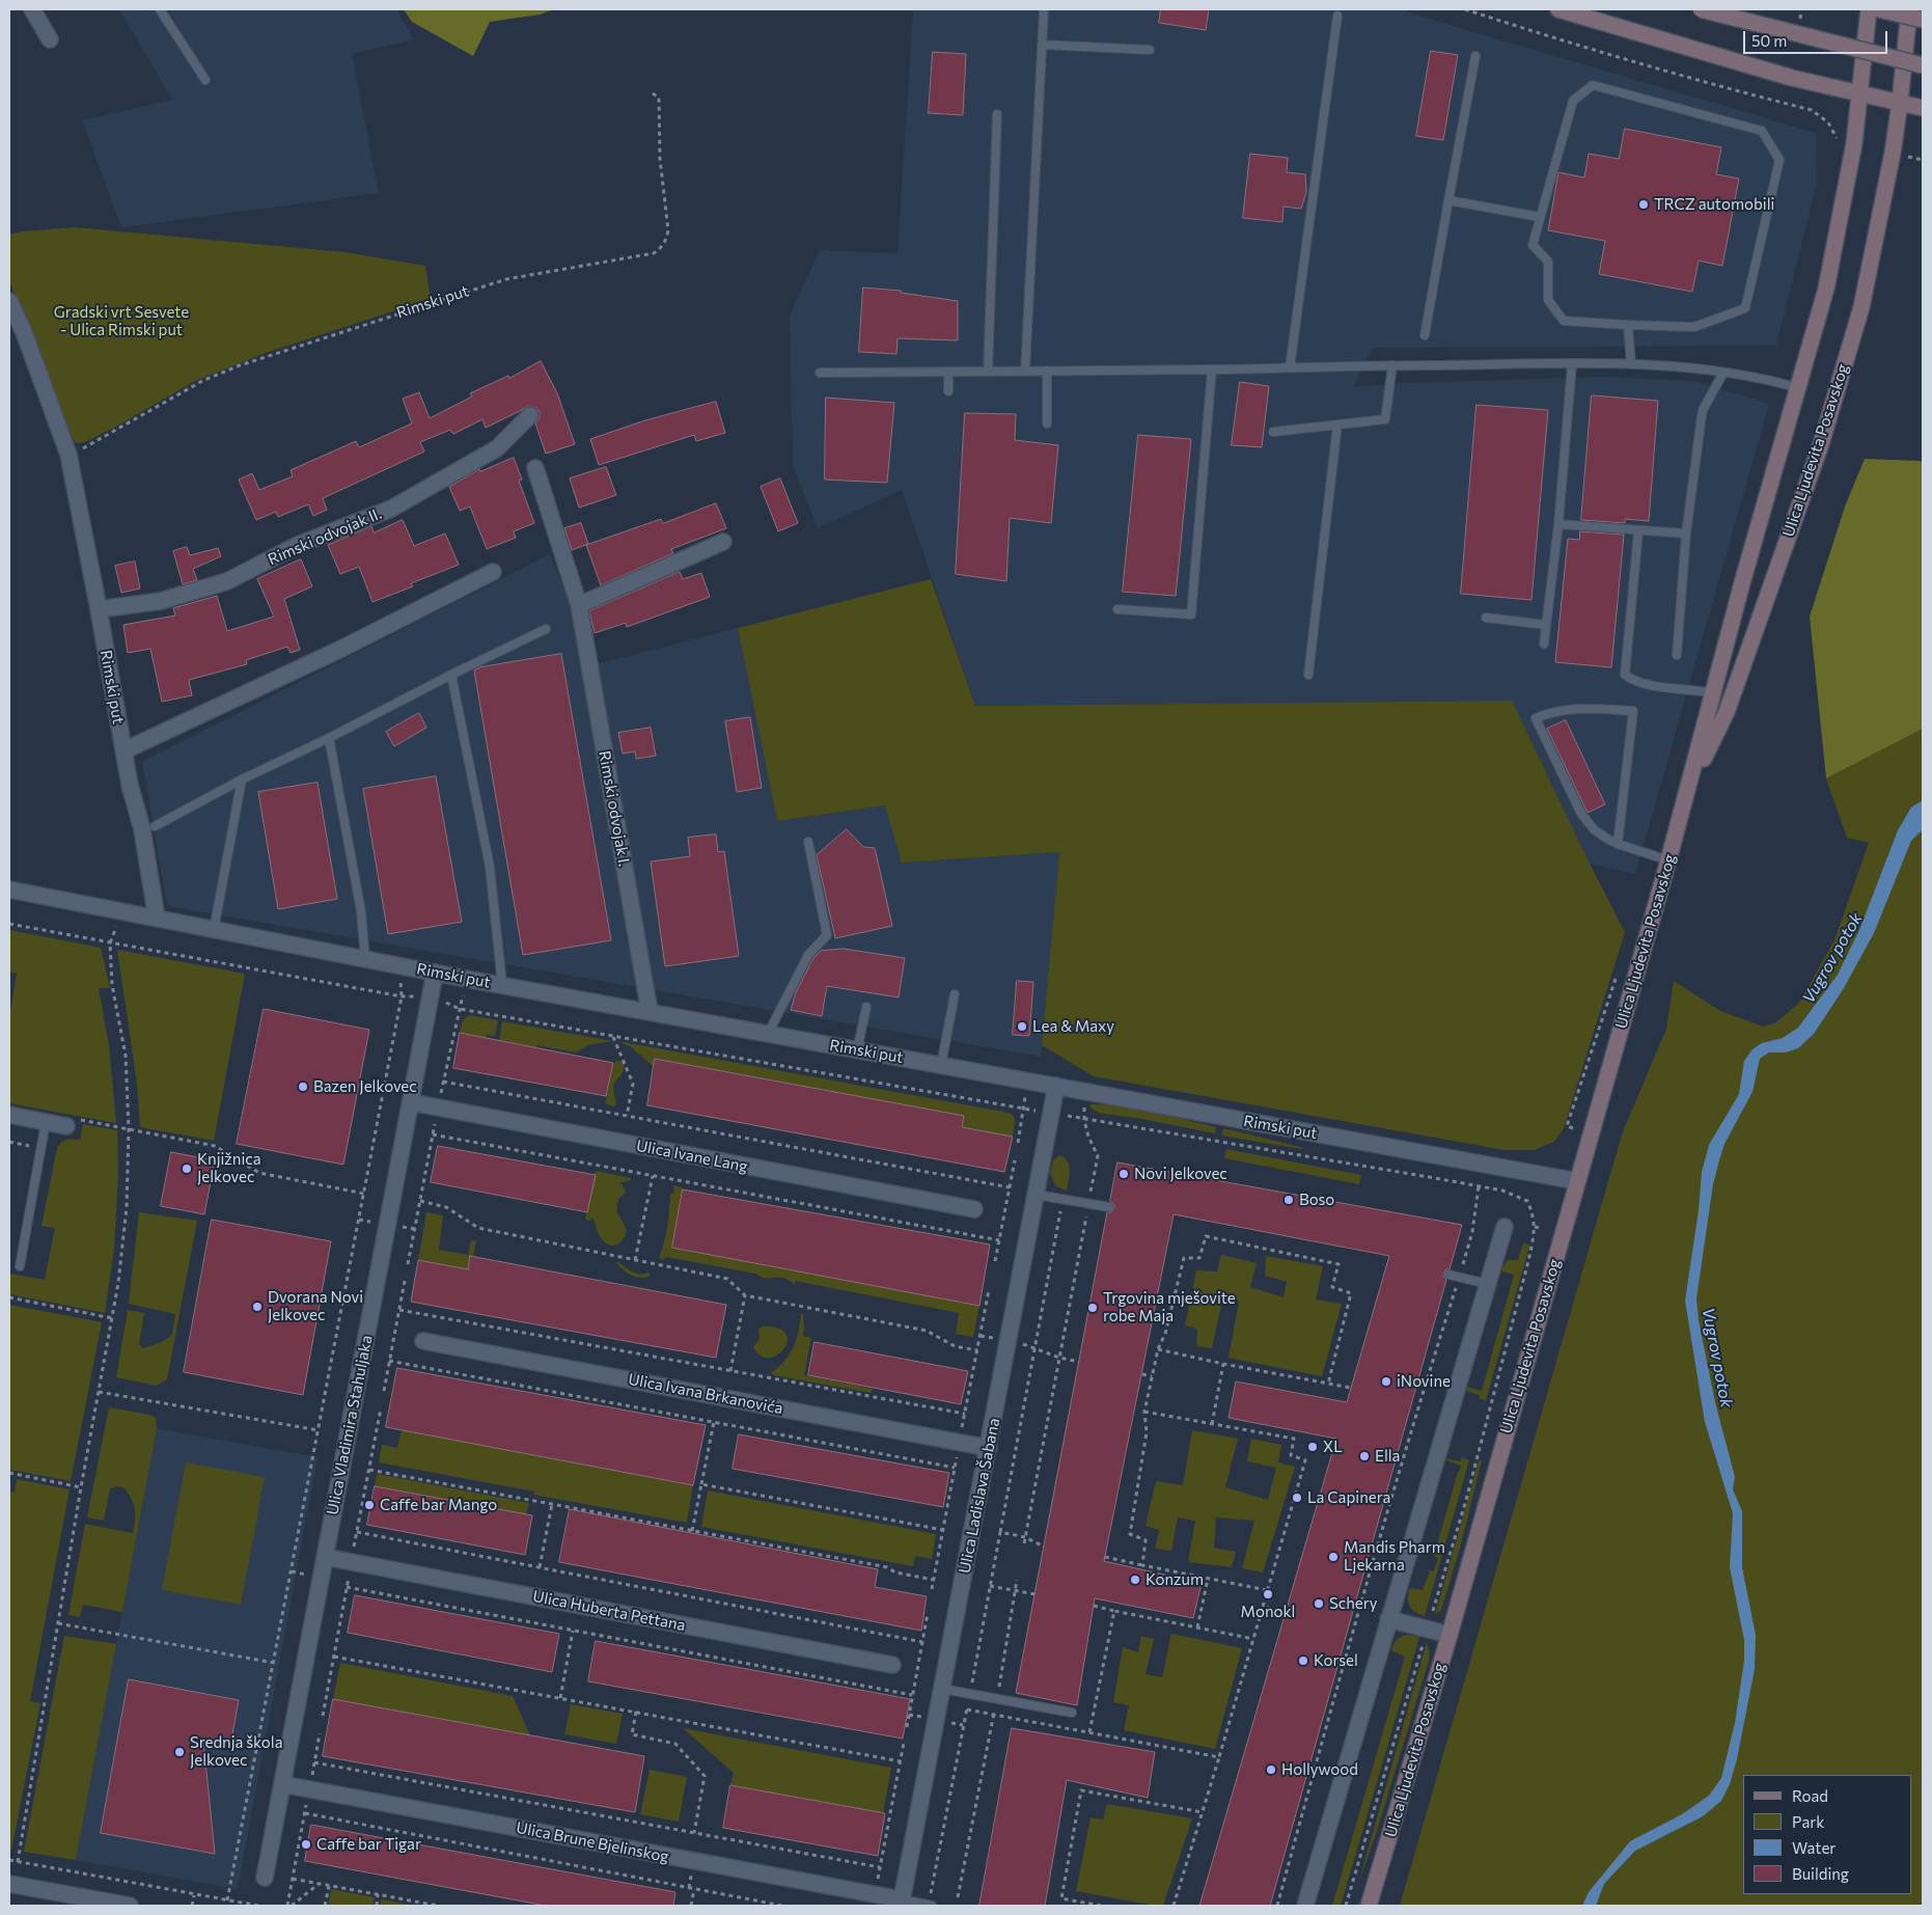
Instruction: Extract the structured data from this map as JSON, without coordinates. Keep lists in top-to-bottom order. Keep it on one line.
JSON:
{"streets":{"main road":["Ulica Ljudevita Posavskog"],"street":["Rimski put","Rimski odvojak II.","Rimski odvojak I.","Ulica Ivane Lang","Ulica Ivana Brkanovića","Ulica Vladimira Stahuljaka","Ulica Ladislava Šabana","Ulica Huberta Pettana","Ulica Brune Bjelinskog"]},"crossings":[["Rimski put","Ulica Ljudevita Posavskog"],["Rimski put","Rimski odvojak II."],["Rimski put","Rimski odvojak I."],["Rimski put","Ulica Vladimira Stahuljaka"],["Rimski put","Ulica Ladislava Šabana"],["Ulica Ivane Lang","Ulica Vladimira Stahuljaka"],["Ulica Ivana Brkanovića","Ulica Ladislava Šabana"],["Ulica Vladimira Stahuljaka","Ulica Huberta Pettana"],["Ulica Vladimira Stahuljaka","Ulica Brune Bjelinskog"],["Ulica Ladislava Šabana","Ulica Brune Bjelinskog"]],"water":["Vugrov potok"],"parks":["Gradski vrt Sesvete - Ulica Rimski put"],"places":["TRCZ automobili","Lea & Maxy","Bazen Jelkovec","Knjižnica Jelkovec","Novi Jelkovec","Boso","Dvorana Novi Jelkovec","Trgovina mješovite robe Maja","iNovine","XL","Ella","La Capinera","Caffe bar Mango","Mandis Pharm Ljekarna","Konzum","Monokl","Schery","Korsel","Srednja škola Jelkovec","Hollywood","Caffe bar Tigar"],"legend":["Road","Park","Water","Building"],"scale_bar":"50 m"}
